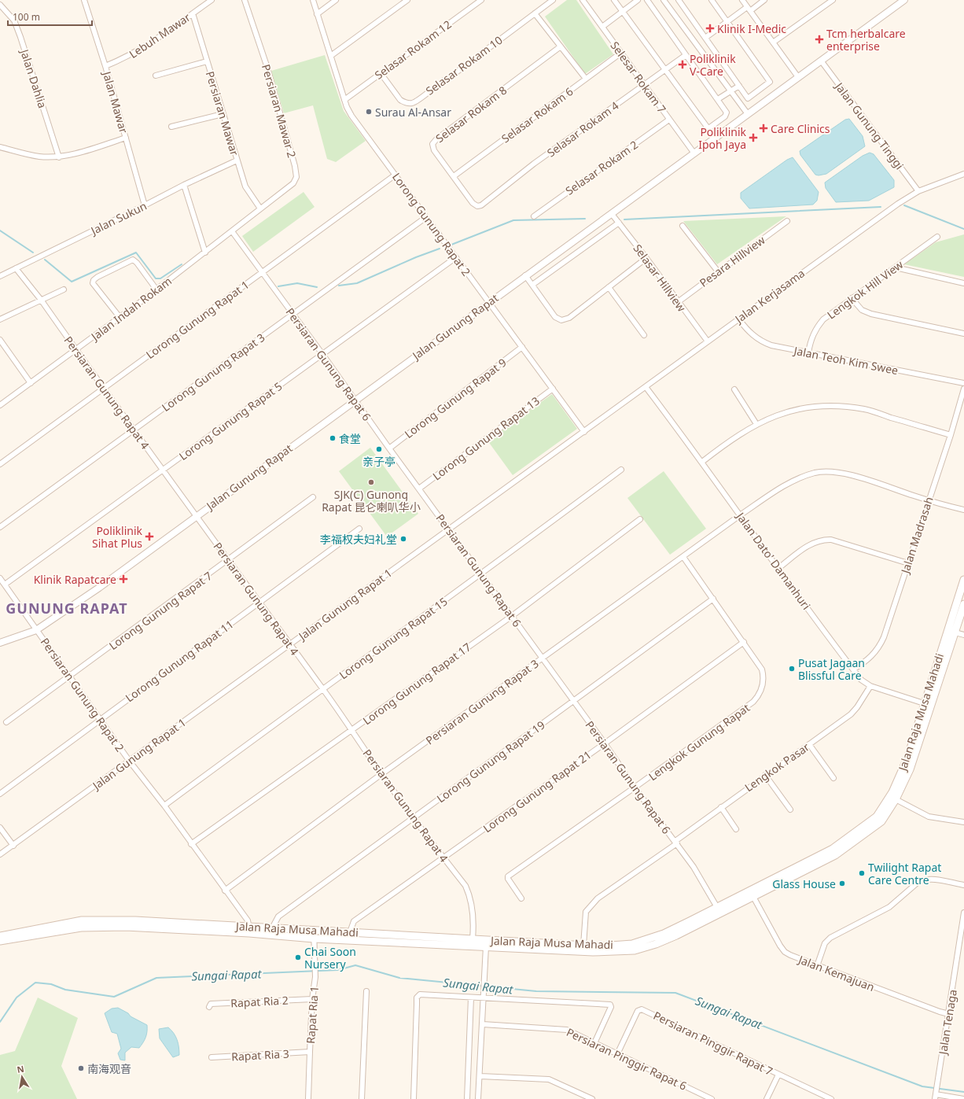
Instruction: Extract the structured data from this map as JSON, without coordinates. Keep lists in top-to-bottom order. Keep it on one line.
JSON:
{"streets":{"main road":["Jalan Raja Musa Mahadi"],"street":["Lebuh Mawar","Selasar Rokam 12","Selasar Rokam 10","Selesar Rokam 7","Jalan Dahlia","Jalan Mawar","Persiaran Mawar 2","Persiaran Mawar","Selasar Rokam 8","Selasar Rokam 6","Jalan Gunung Tinggi","Selasar Rokam 4","Selasar Rokam 2","Jalan Sukun","Lorong Gunung Rapat 2","Pesara Hillview","Selasar Hillview","Lengkok Hill View","Jalan Kerjasama","Jalan Indah Rokam","Lorong Gunung Rapat 1","Jalan Gunung Rapat","Jalan Teoh Kim Swee","Persiaran Gunung Rapat 6","Lorong Gunung Rapat 3","Persiaran Gunung Rapat 4","Lorong Gunung Rapat 9","Lorong Gunung Rapat 5","Lorong Gunung Rapat 13","Jalan Madrasah","Jalan Dato' Damanhuri","Jalan Gunung Rapat 1","Lorong Gunung Rapat 7","Lorong Gunung Rapat 15","Lorong Gunung Rapat 11","Lorong Gunung Rapat 17","Persiaran Gunung Rapat 2","Persiaran Gunung Rapat 3","Lengkok Gunung Rapat","Lorong Gunung Rapat 19","Lengkok Pasar","Lorong Gunung Rapat 21","Jalan Kemajuan","Rapat Ria 2","Rapat Ria 1","Jalan Tenaga","Persiaran Pinggir Rapat 7","Rapat Ria 3","Persiaran Pinggir Rapat 6"]},"crossings":[["Lebuh Mawar","Jalan Mawar"],["Lebuh Mawar","Persiaran Mawar"],["Selasar Rokam 12","Selasar Rokam 10"],["Selasar Rokam 12","Lorong Gunung Rapat 2"],["Selesar Rokam 7","Selasar Rokam 6"],["Selesar Rokam 7","Selasar Rokam 4"],["Selesar Rokam 7","Selasar Rokam 2"],["Selesar Rokam 7","Jalan Gunung Rapat"],["Jalan Mawar","Jalan Sukun"],["Persiaran Mawar 2","Persiaran Mawar"],["Persiaran Mawar 2","Jalan Indah Rokam"],["Persiaran Mawar","Jalan Sukun"],["Persiaran Mawar","Jalan Indah Rokam"],["Selasar Rokam 8","Selasar Rokam 6"],["Selasar Rokam 8","Selasar Rokam 4"],["Jalan Gunung Tinggi","Jalan Kerjasama"],["Jalan Gunung Tinggi","Jalan Gunung Rapat"],["Jalan Sukun","Persiaran Gunung Rapat 4"],["Lorong Gunung Rapat 2","Jalan Kerjasama"],["Lorong Gunung Rapat 2","Lorong Gunung Rapat 1"],["Lorong Gunung Rapat 2","Jalan Gunung Rapat"],["Lorong Gunung Rapat 2","Lorong Gunung Rapat 3"],["Lorong Gunung Rapat 2","Lorong Gunung Rapat 9"],["Lorong Gunung Rapat 2","Lorong Gunung Rapat 5"],["Lorong Gunung Rapat 2","Lorong Gunung Rapat 13"],["Lorong Gunung Rapat 2","Jalan Gunung Rapat 1"],["Pesara Hillview","Selasar Hillview"],["Selasar Hillview","Jalan Kerjasama"],["Selasar Hillview","Jalan Gunung Rapat"],["Lengkok Hill View","Jalan Teoh Kim Swee"],["Jalan Kerjasama","Jalan Teoh Kim Swee"],["Jalan Kerjasama","Jalan Dato' Damanhuri"],["Jalan Kerjasama","Jalan Gunung Rapat 1"],["Jalan Indah Rokam","Persiaran Gunung Rapat 6"],["Jalan Indah Rokam","Persiaran Gunung Rapat 4"],["Lorong Gunung Rapat 1","Persiaran Gunung Rapat 6"],["Lorong Gunung Rapat 1","Persiaran Gunung Rapat 4"],["Jalan Gunung Rapat","Persiaran Gunung Rapat 6"],["Jalan Gunung Rapat","Persiaran Gunung Rapat 4"],["Jalan Gunung Rapat","Persiaran Gunung Rapat 2"],["Persiaran Gunung Rapat 6","Lorong Gunung Rapat 3"],["Persiaran Gunung Rapat 6","Lorong Gunung Rapat 9"],["Persiaran Gunung Rapat 6","Lorong Gunung Rapat 5"],["Persiaran Gunung Rapat 6","Lorong Gunung Rapat 13"],["Persiaran Gunung Rapat 6","Jalan Gunung Rapat 1"],["Persiaran Gunung Rapat 6","Lorong Gunung Rapat 15"],["Persiaran Gunung Rapat 6","Lorong Gunung Rapat 17"],["Persiaran Gunung Rapat 6","Persiaran Gunung Rapat 3"],["Persiaran Gunung Rapat 6","Jalan Raja Musa Mahadi"],["Persiaran Gunung Rapat 6","Lengkok Gunung Rapat"],["Persiaran Gunung Rapat 6","Lorong Gunung Rapat 19"],["Persiaran Gunung Rapat 6","Lengkok Pasar"],["Persiaran Gunung Rapat 6","Lorong Gunung Rapat 21"],["Lorong Gunung Rapat 3","Persiaran Gunung Rapat 4"],["Persiaran Gunung Rapat 4","Lorong Gunung Rapat 5"],["Persiaran Gunung Rapat 4","Jalan Gunung Rapat 1"],["Persiaran Gunung Rapat 4","Lorong Gunung Rapat 7"],["Persiaran Gunung Rapat 4","Lorong Gunung Rapat 15"],["Persiaran Gunung Rapat 4","Lorong Gunung Rapat 11"],["Persiaran Gunung Rapat 4","Lorong Gunung Rapat 17"],["Persiaran Gunung Rapat 4","Persiaran Gunung Rapat 3"],["Persiaran Gunung Rapat 4","Jalan Raja Musa Mahadi"],["Persiaran Gunung Rapat 4","Lorong Gunung Rapat 19"],["Persiaran Gunung Rapat 4","Lorong Gunung Rapat 21"],["Lorong Gunung Rapat 5","Persiaran Gunung Rapat 2"],["Jalan Madrasah","Jalan Dato' Damanhuri"],["Jalan Madrasah","Persiaran Gunung Rapat 3"],["Jalan Dato' Damanhuri","Persiaran Gunung Rapat 3"],["Jalan Dato' Damanhuri","Jalan Raja Musa Mahadi"],["Jalan Dato' Damanhuri","Lengkok Pasar"],["Jalan Gunung Rapat 1","Persiaran Gunung Rapat 2"],["Lorong Gunung Rapat 7","Persiaran Gunung Rapat 2"],["Lorong Gunung Rapat 15","Persiaran Gunung Rapat 2"],["Lorong Gunung Rapat 11","Persiaran Gunung Rapat 2"],["Lorong Gunung Rapat 17","Persiaran Gunung Rapat 2"],["Persiaran Gunung Rapat 2","Persiaran Gunung Rapat 3"],["Persiaran Gunung Rapat 2","Jalan Raja Musa Mahadi"],["Persiaran Gunung Rapat 3","Lengkok Gunung Rapat"],["Jalan Raja Musa Mahadi","Lorong Gunung Rapat 19"],["Jalan Raja Musa Mahadi","Lengkok Pasar"],["Jalan Raja Musa Mahadi","Lorong Gunung Rapat 21"],["Jalan Raja Musa Mahadi","Jalan Kemajuan"],["Jalan Raja Musa Mahadi","Rapat Ria 1"],["Lengkok Gunung Rapat","Lorong Gunung Rapat 19"],["Lengkok Gunung Rapat","Lorong Gunung Rapat 21"],["Jalan Kemajuan","Jalan Tenaga"],["Rapat Ria 2","Rapat Ria 1"],["Rapat Ria 1","Rapat Ria 3"],["Persiaran Pinggir Rapat 7","Persiaran Pinggir Rapat 6"]],"districts":["GUNUNG RAPAT"],"water":["Sungai Rapat"],"places":{"health":["Klinik I-Medic","Tcm herbalcare enterprise","Poliklinik V-Care","Care Clinics","Poliklinik Ipoh Jaya","Poliklinik Sihat Plus","Klinik Rapatcare"],"other":["Surau Al-Ansar","食堂","亲子亭","SJK(C) Gunong Rapat 昆仑喇叭华小","李福权夫妇礼堂","Pusat Jagaan Blissful Care","Twilight Rapat Care Centre","Glass House","Chai Soon Nursery","南海观音"]},"scale_bar":"100 m","north":"top"}
